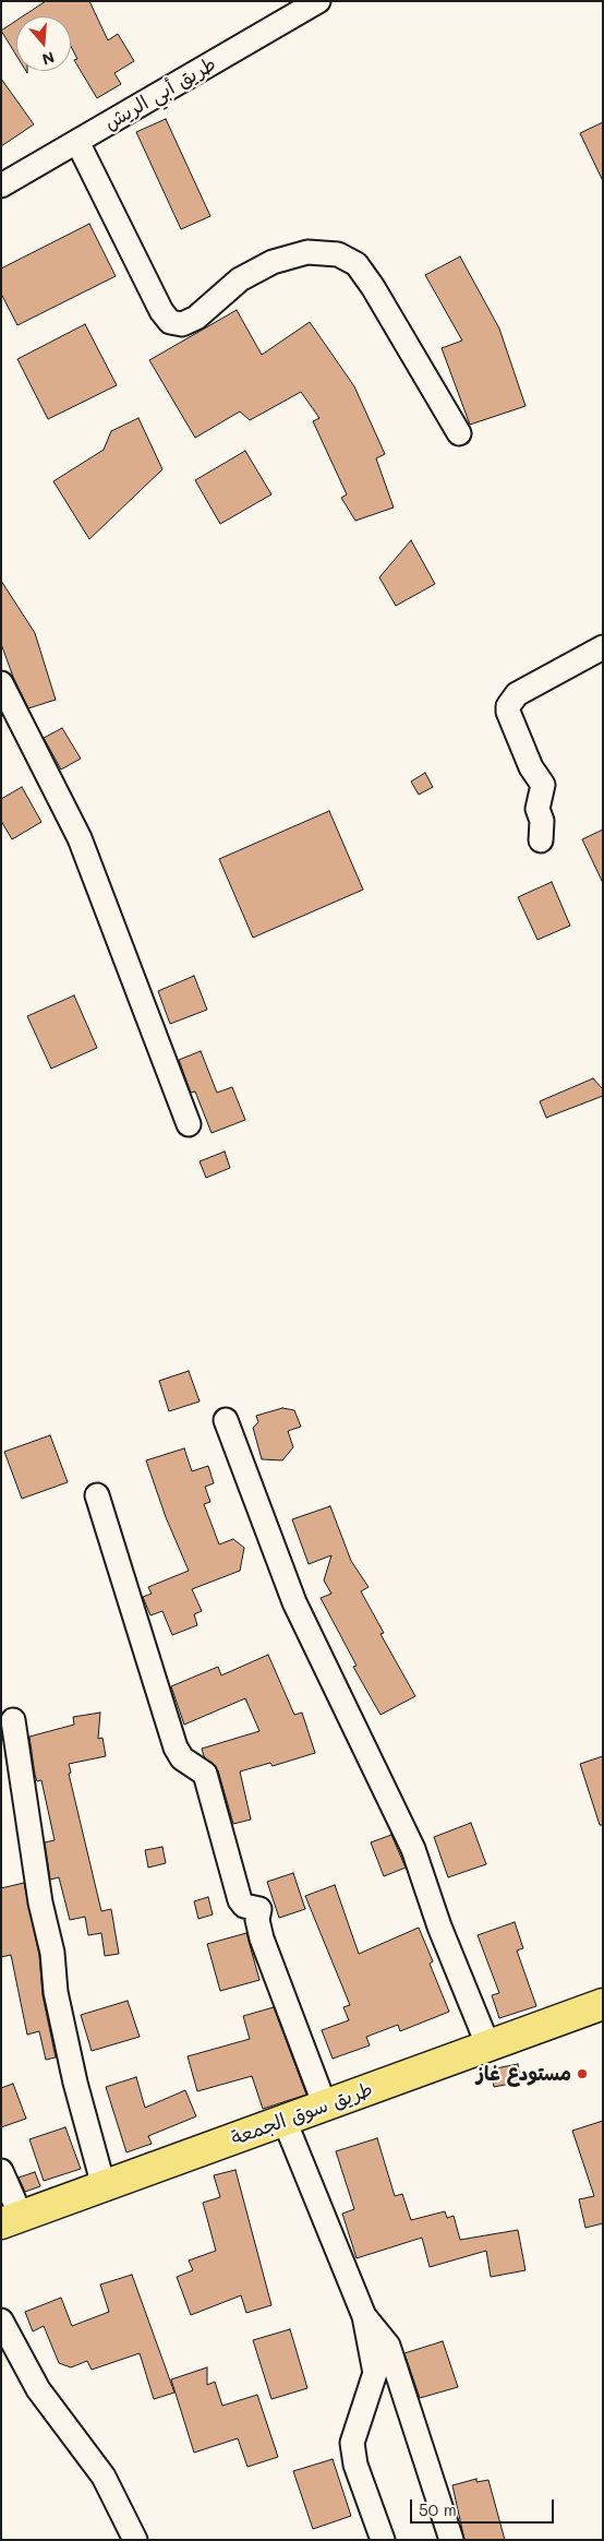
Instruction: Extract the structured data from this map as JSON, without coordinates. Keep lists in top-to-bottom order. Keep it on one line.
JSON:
{"streets":{"main road":["طريق سوق الجمعة"],"street":["طريق أبي الريش"]},"places":["مستودع غاز"],"scale_bar":"50 m","north":"bottom"}
